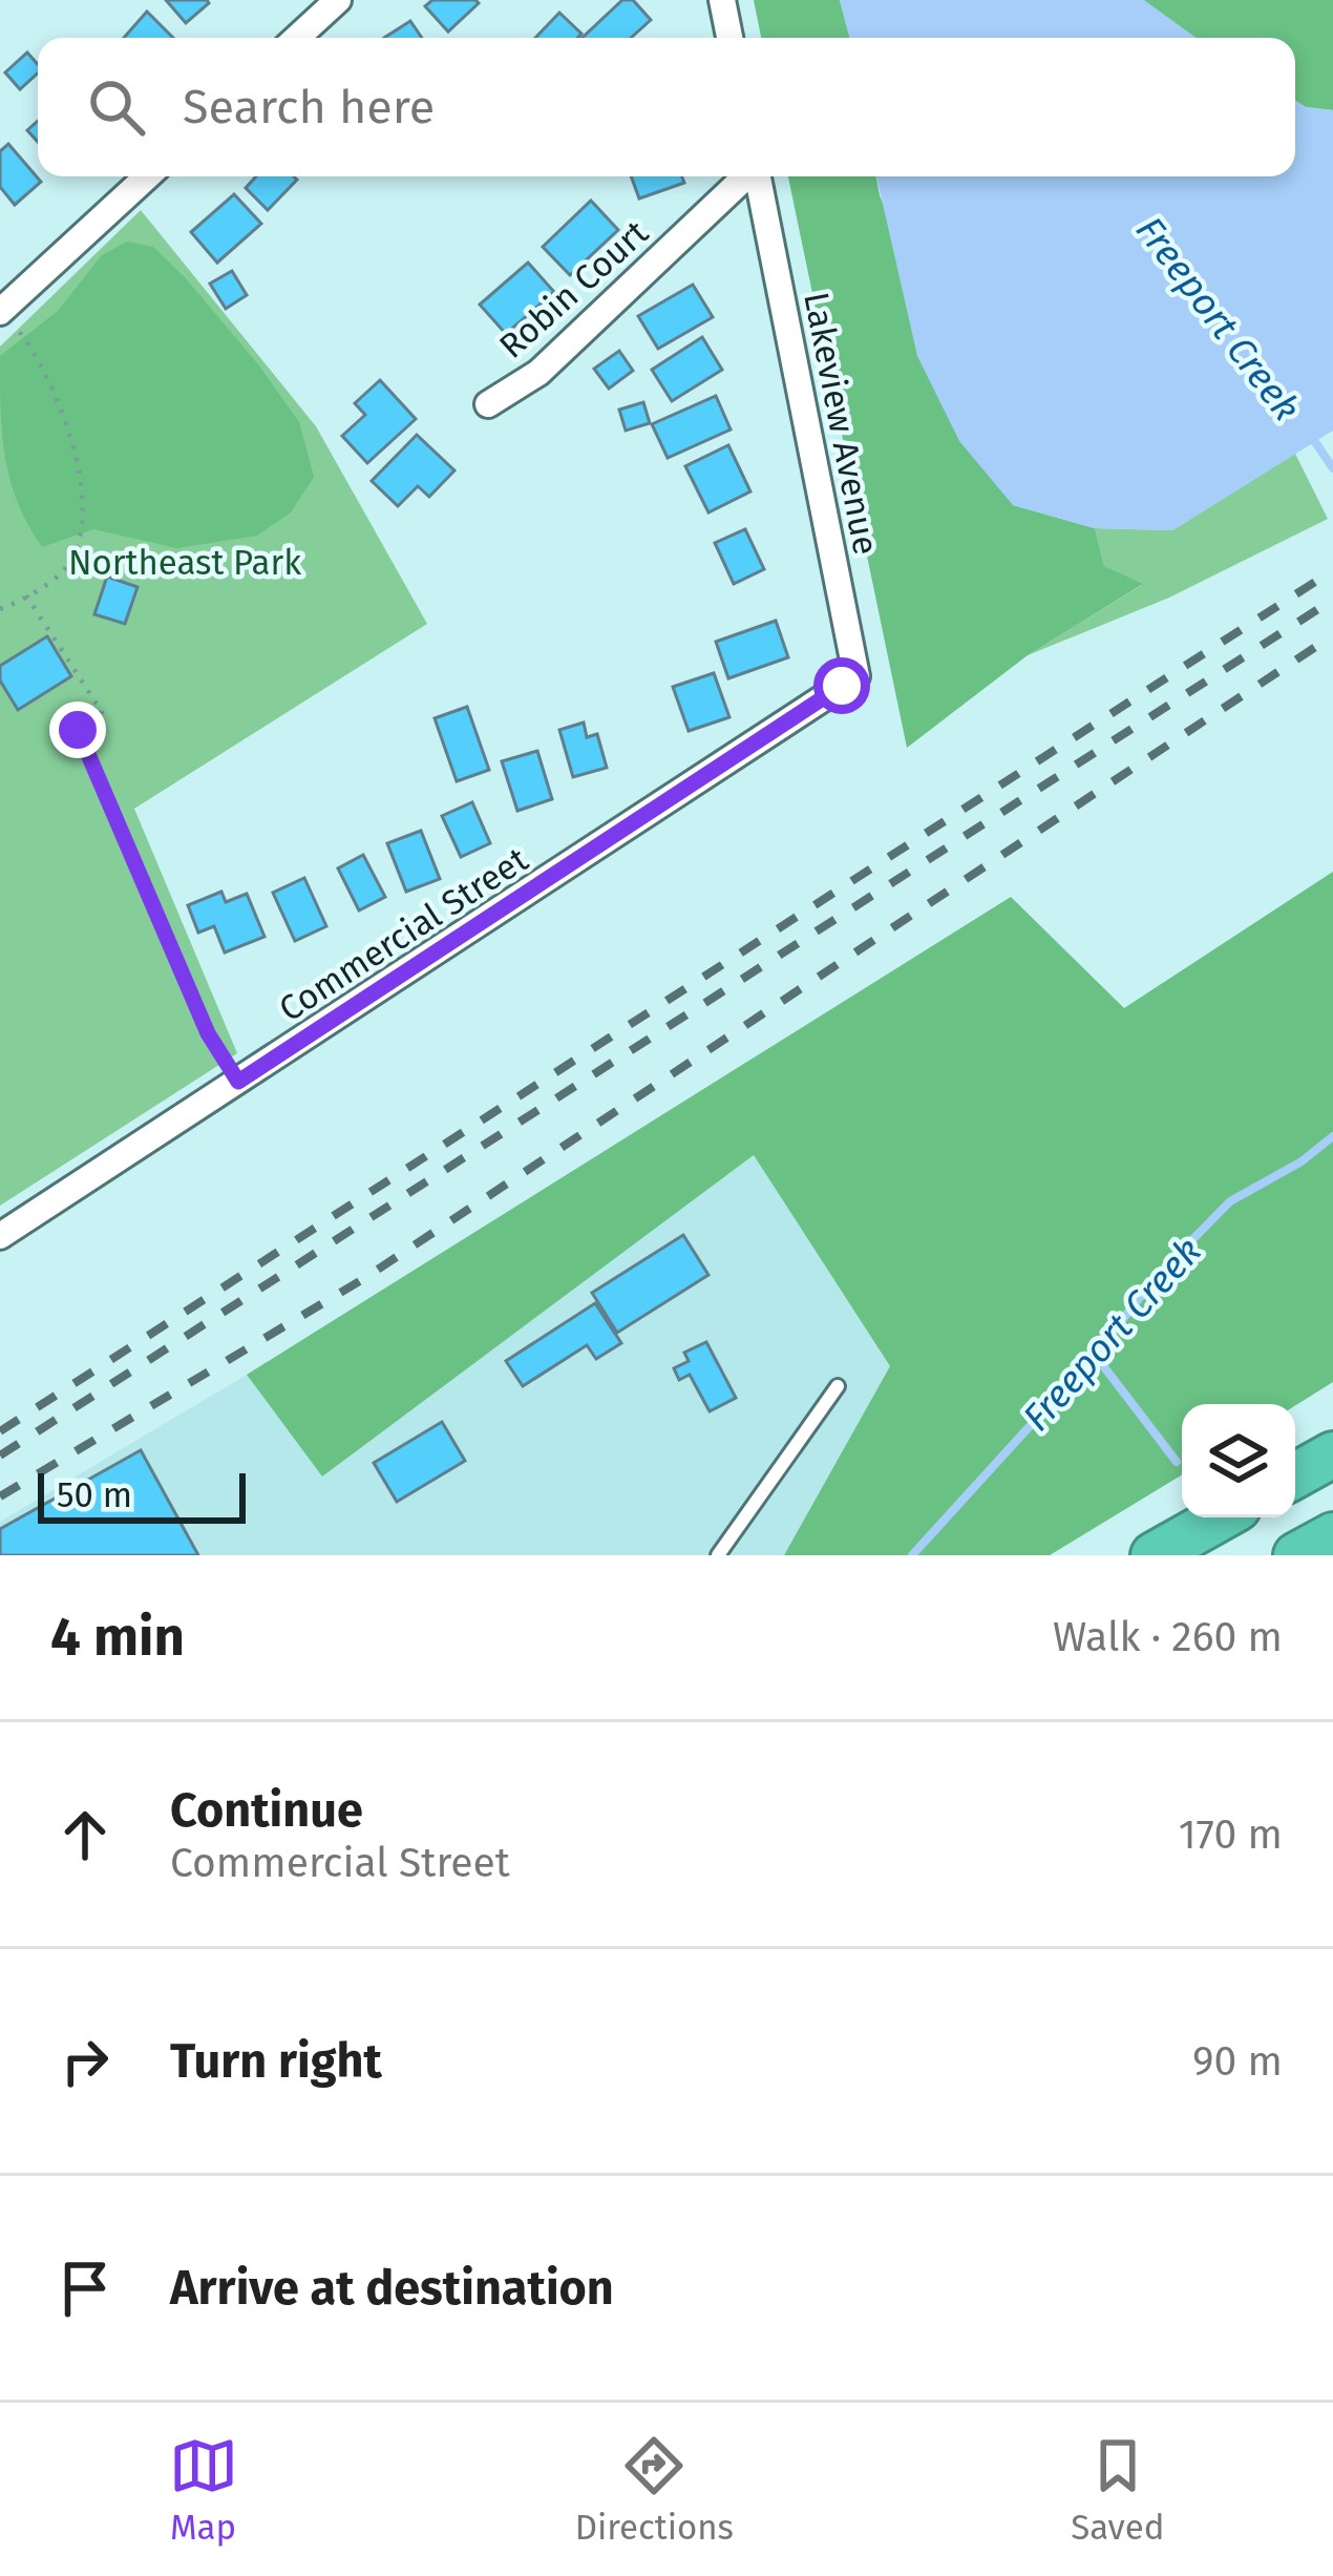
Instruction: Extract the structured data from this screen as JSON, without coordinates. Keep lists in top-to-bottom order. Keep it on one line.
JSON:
{"streets":{"street":["Robin Court","Lakeview Avenue","Commercial Street"]},"crossings":[["Lakeview Avenue","Commercial Street"]],"water":["Freeport Creek"],"parks":["Northeast Park"],"scale_bar":"50 m","page":{"search":"Search here","scale":"50 m","heading":["4 min","Walk · 260 m"],"list":[["Continue","Commercial Street","170 m"],["Turn right","90 m"],"Arrive at destination"],"nav":["Map","Directions","Saved"]}}
